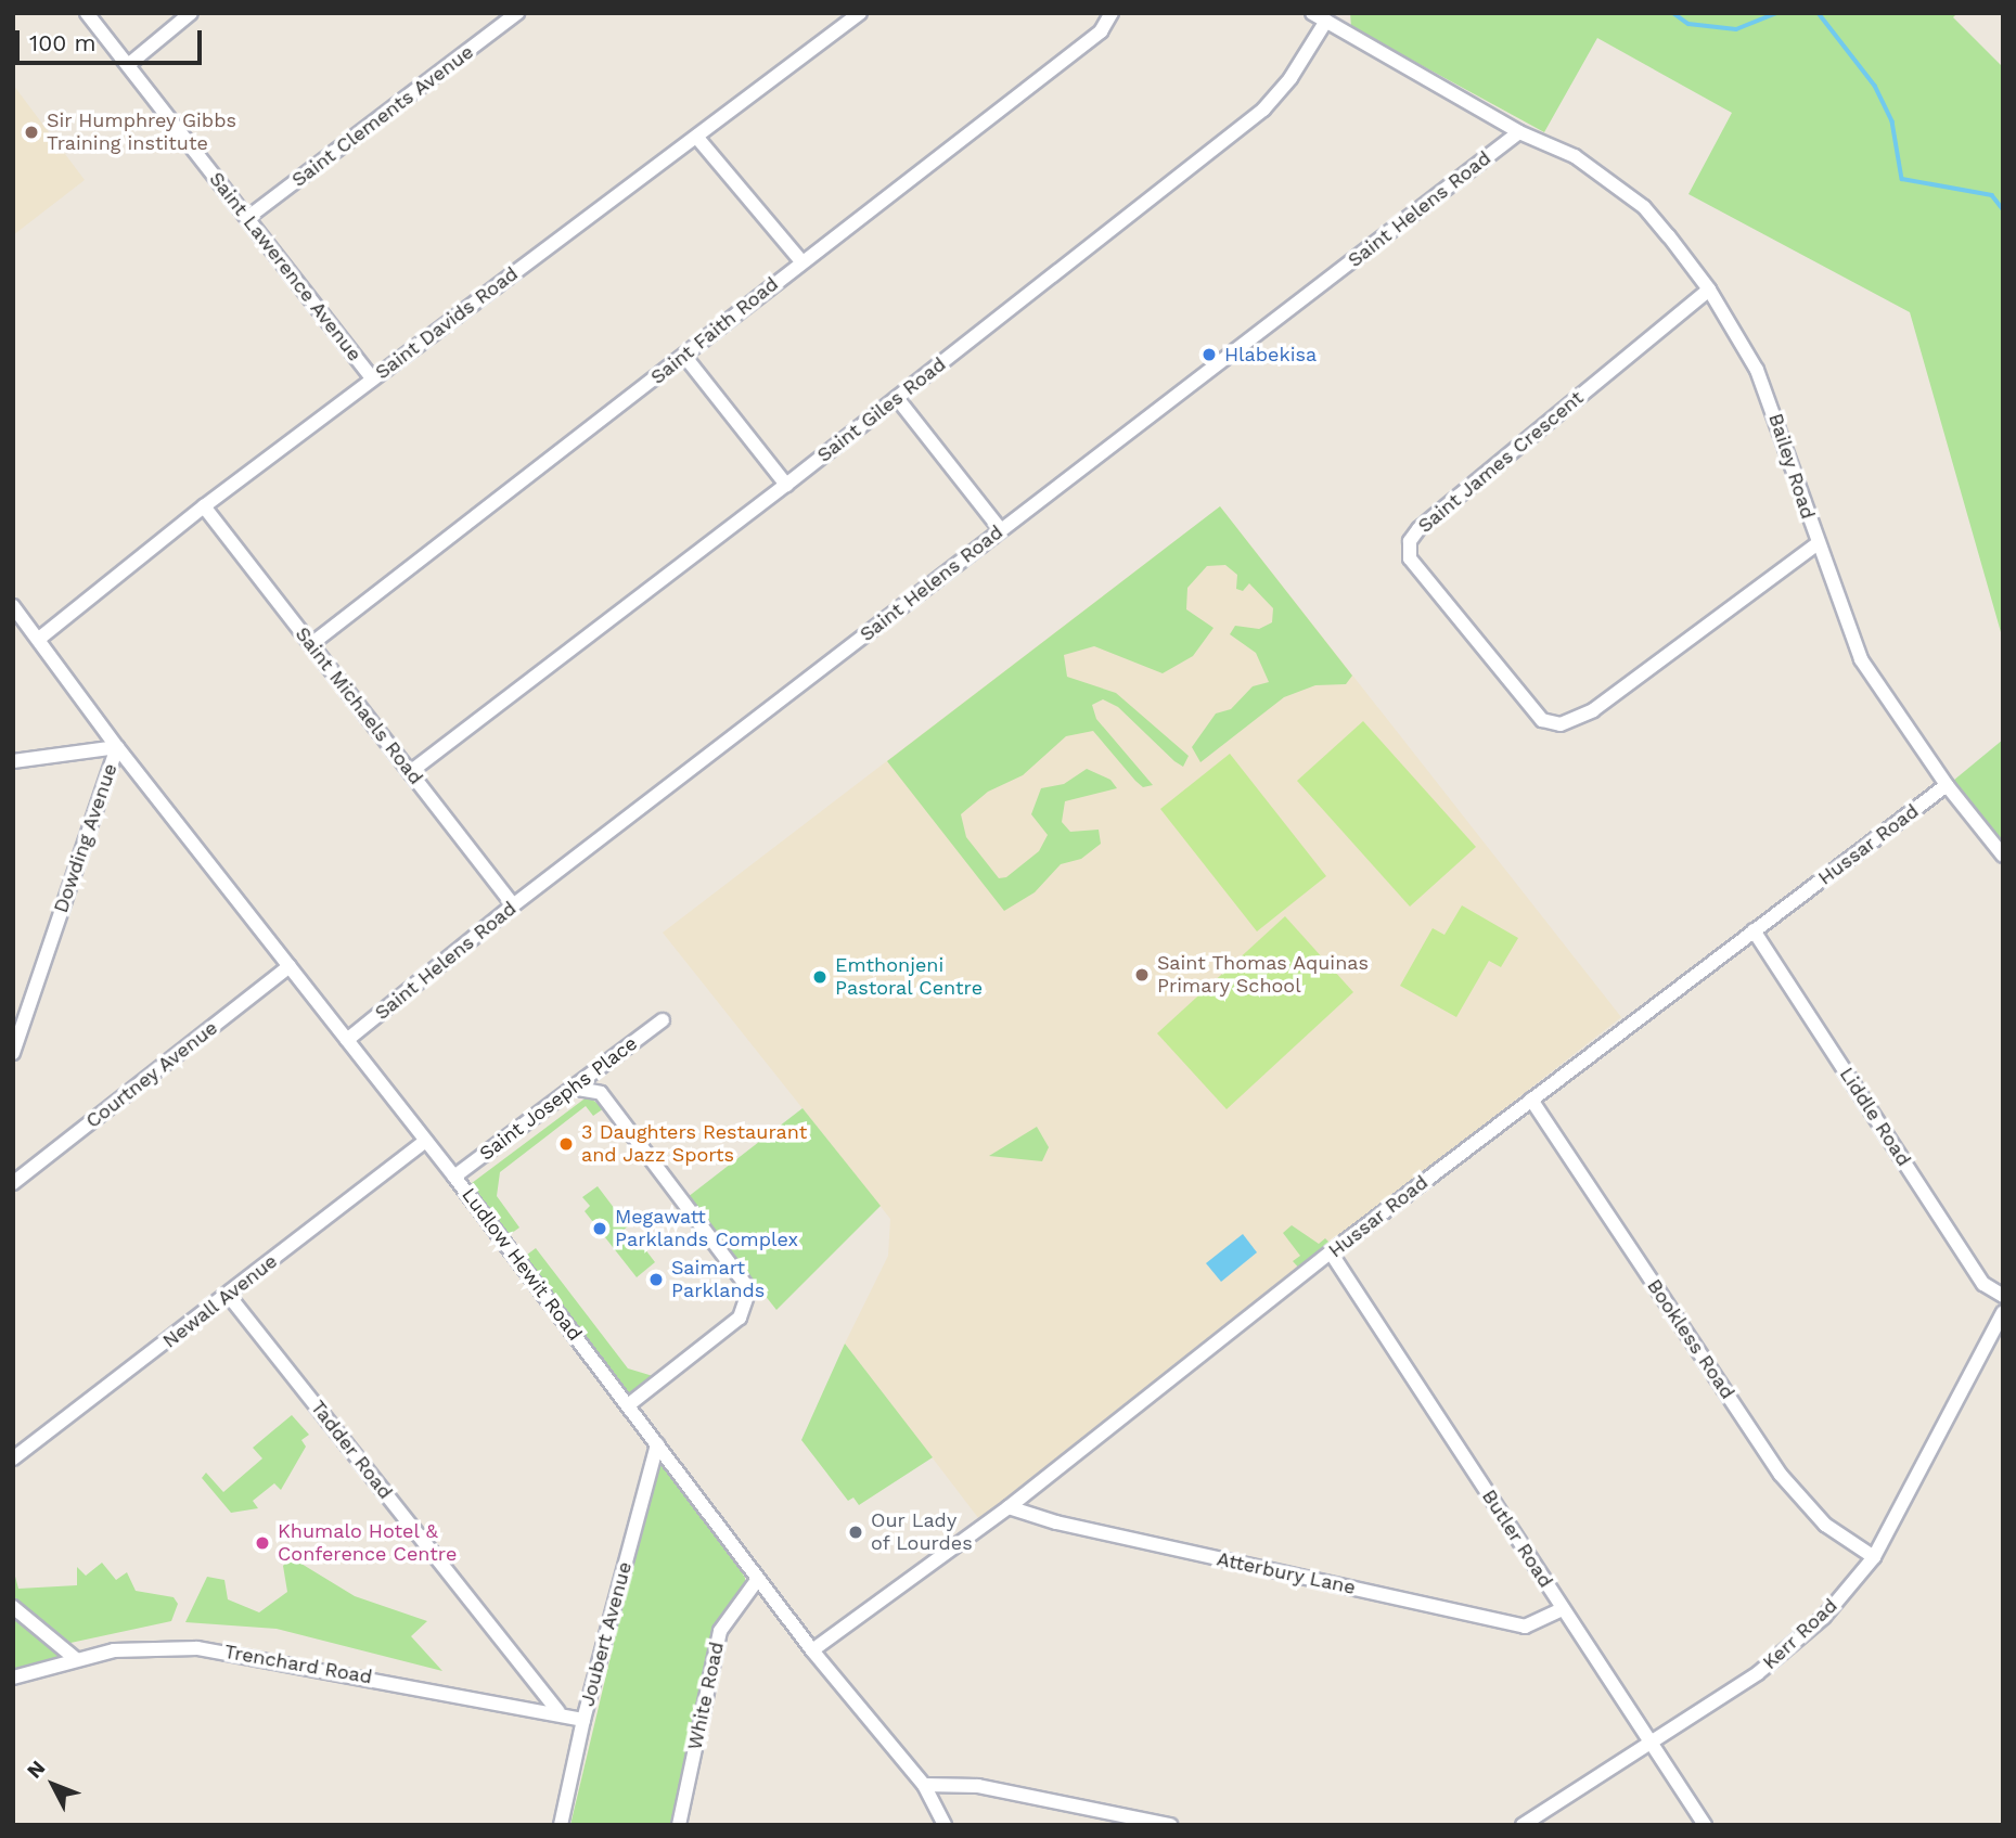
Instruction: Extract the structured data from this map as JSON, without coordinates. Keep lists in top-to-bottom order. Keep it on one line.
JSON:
{"streets":{"street":["Saint Clements Avenue","Saint Helens Road","Saint Lawerence Avenue","Saint Davids Road","Saint Faith Road","Saint Giles Road","Saint James Crescent","Bailey Road","Saint Michaels Road","Dowding Avenue","Hussar Road","Courtney Avenue","Saint Josephs Place","Liddle Road","Ludlow Hewit Road","Newall Avenue","Bookless Road","Tadder Road","Butler Road","Atterbury Lane","Joubert Avenue","Kerr Road","Trenchard Road","White Road"]},"crossings":[["Saint Clements Avenue","Saint Lawerence Avenue"],["Saint Helens Road","Bailey Road"],["Saint Helens Road","Saint Michaels Road"],["Saint Helens Road","Ludlow Hewit Road"],["Saint Lawerence Avenue","Saint Davids Road"],["Saint Davids Road","Saint Michaels Road"],["Saint Davids Road","Dowding Avenue"],["Saint Faith Road","Saint Michaels Road"],["Saint Giles Road","Bailey Road"],["Saint Giles Road","Saint Michaels Road"],["Saint James Crescent","Bailey Road"],["Bailey Road","Hussar Road"],["Dowding Avenue","Ludlow Hewit Road"],["Hussar Road","Liddle Road"],["Hussar Road","Ludlow Hewit Road"],["Hussar Road","Bookless Road"],["Hussar Road","Butler Road"],["Hussar Road","Atterbury Lane"],["Courtney Avenue","Ludlow Hewit Road"],["Saint Josephs Place","Ludlow Hewit Road"],["Ludlow Hewit Road","Newall Avenue"],["Ludlow Hewit Road","Joubert Avenue"],["Ludlow Hewit Road","White Road"],["Newall Avenue","Tadder Road"],["Bookless Road","Kerr Road"],["Tadder Road","Trenchard Road"],["Butler Road","Atterbury Lane"],["Butler Road","Kerr Road"],["Joubert Avenue","Trenchard Road"]],"places":["Sir Humphrey Gibbs Training institute","Hlabekisa","Saint Thomas Aquinas Primary School","Emthonjeni Pastoral Centre","3 Daughters Restaurant and Jazz Sports","Megawatt Parklands Complex","Saimart Parklands","Our Lady of Lourdes","Khumalo Hotel & Conference Centre"],"scale_bar":"100 m","north":"top left"}
